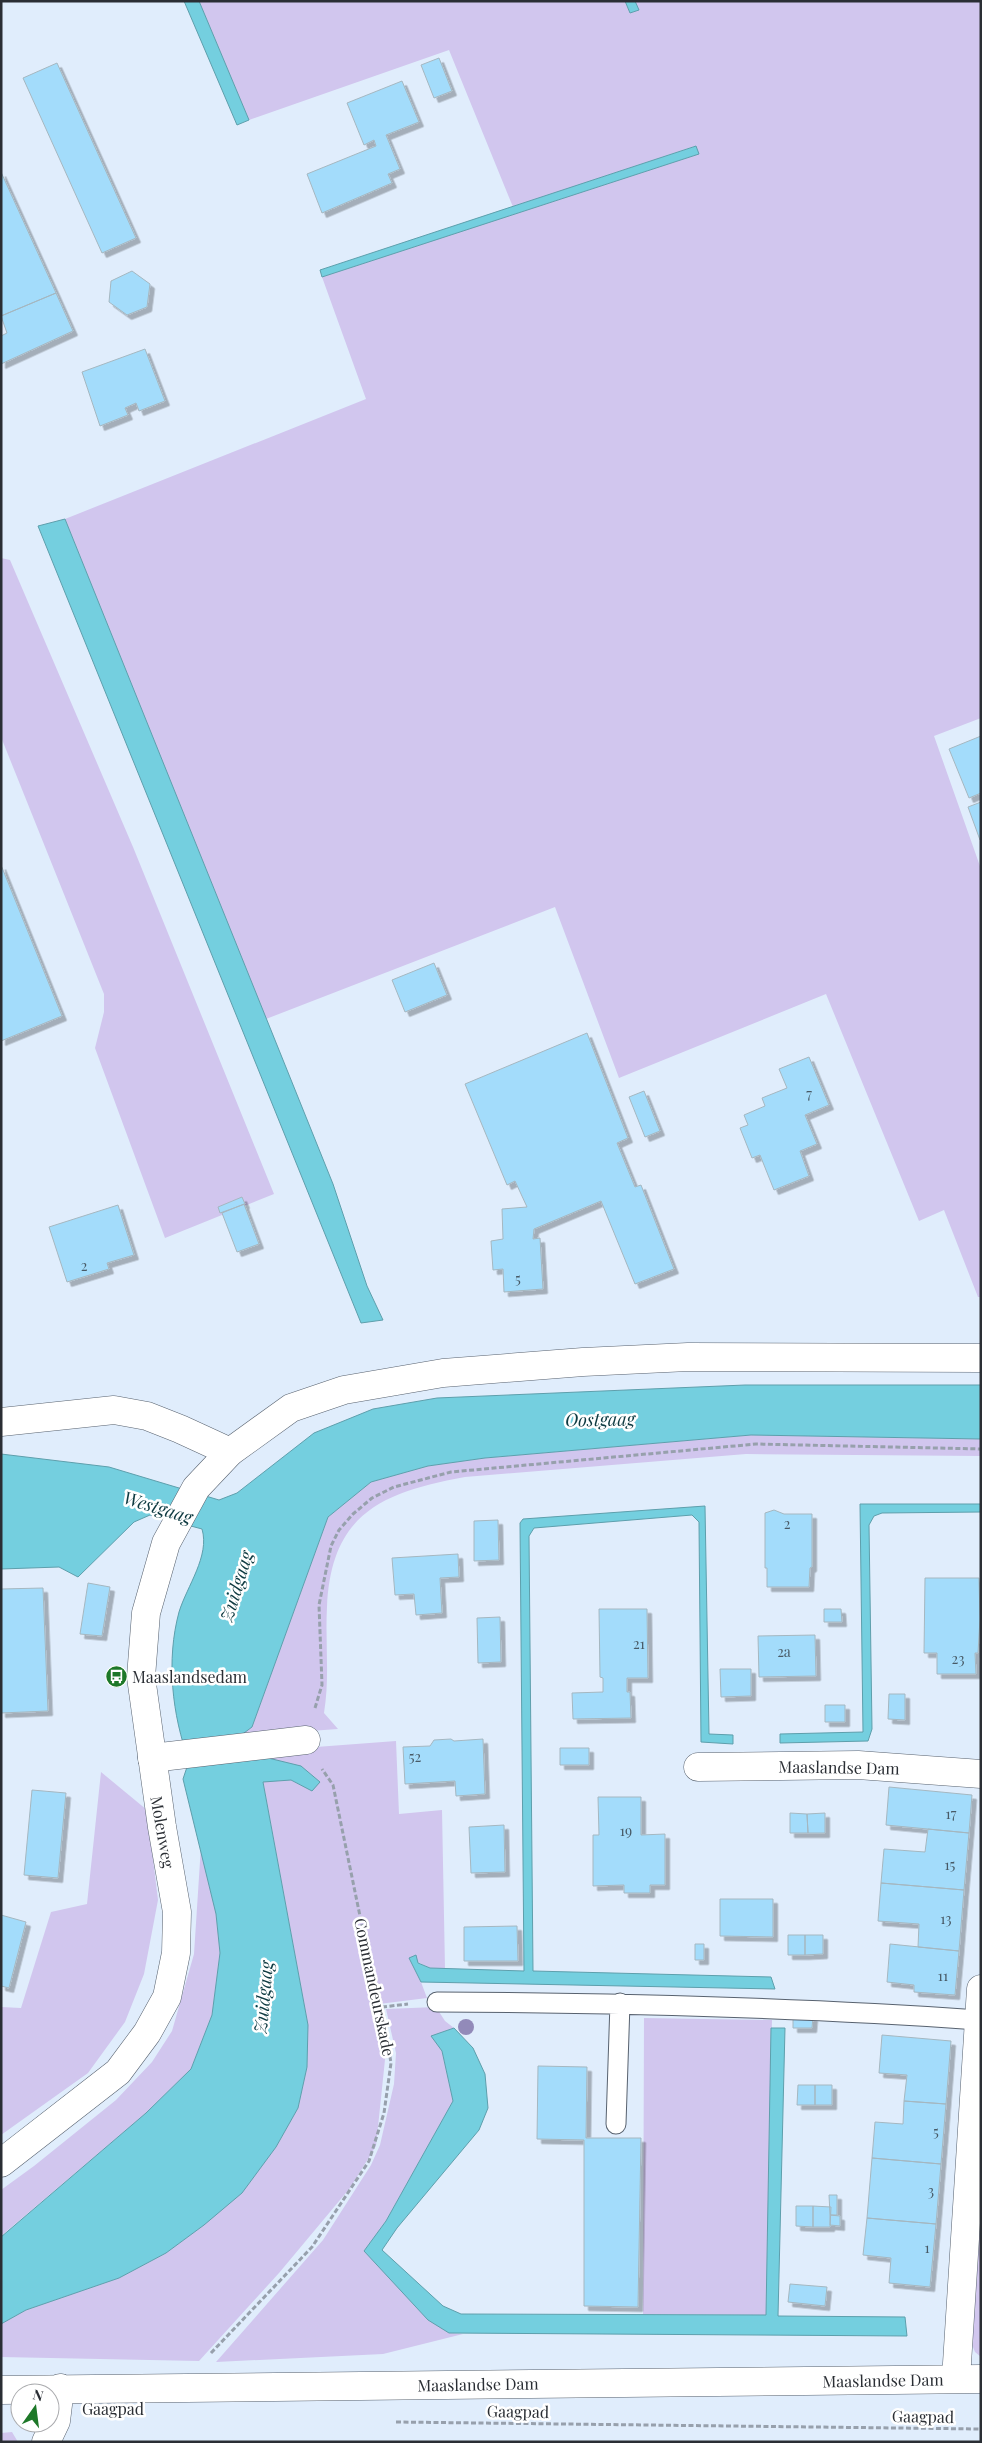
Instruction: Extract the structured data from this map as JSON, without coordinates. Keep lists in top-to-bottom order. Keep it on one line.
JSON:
{"streets":{"street":["Maaslandse Dam","Molenweg"],"path":["Commandeurskade","Gaagpad"]},"crossings":[["Maaslandse Dam","Commandeurskade"]],"water":["Oostgaag","Westgaag","Zuidgaag"],"places":{"bus stop":["Maaslandsedam"]},"house_numbers":["7","2","5","2","21","2a","23","52","17","19","15","13","11","5","3","1"],"north":"top"}
